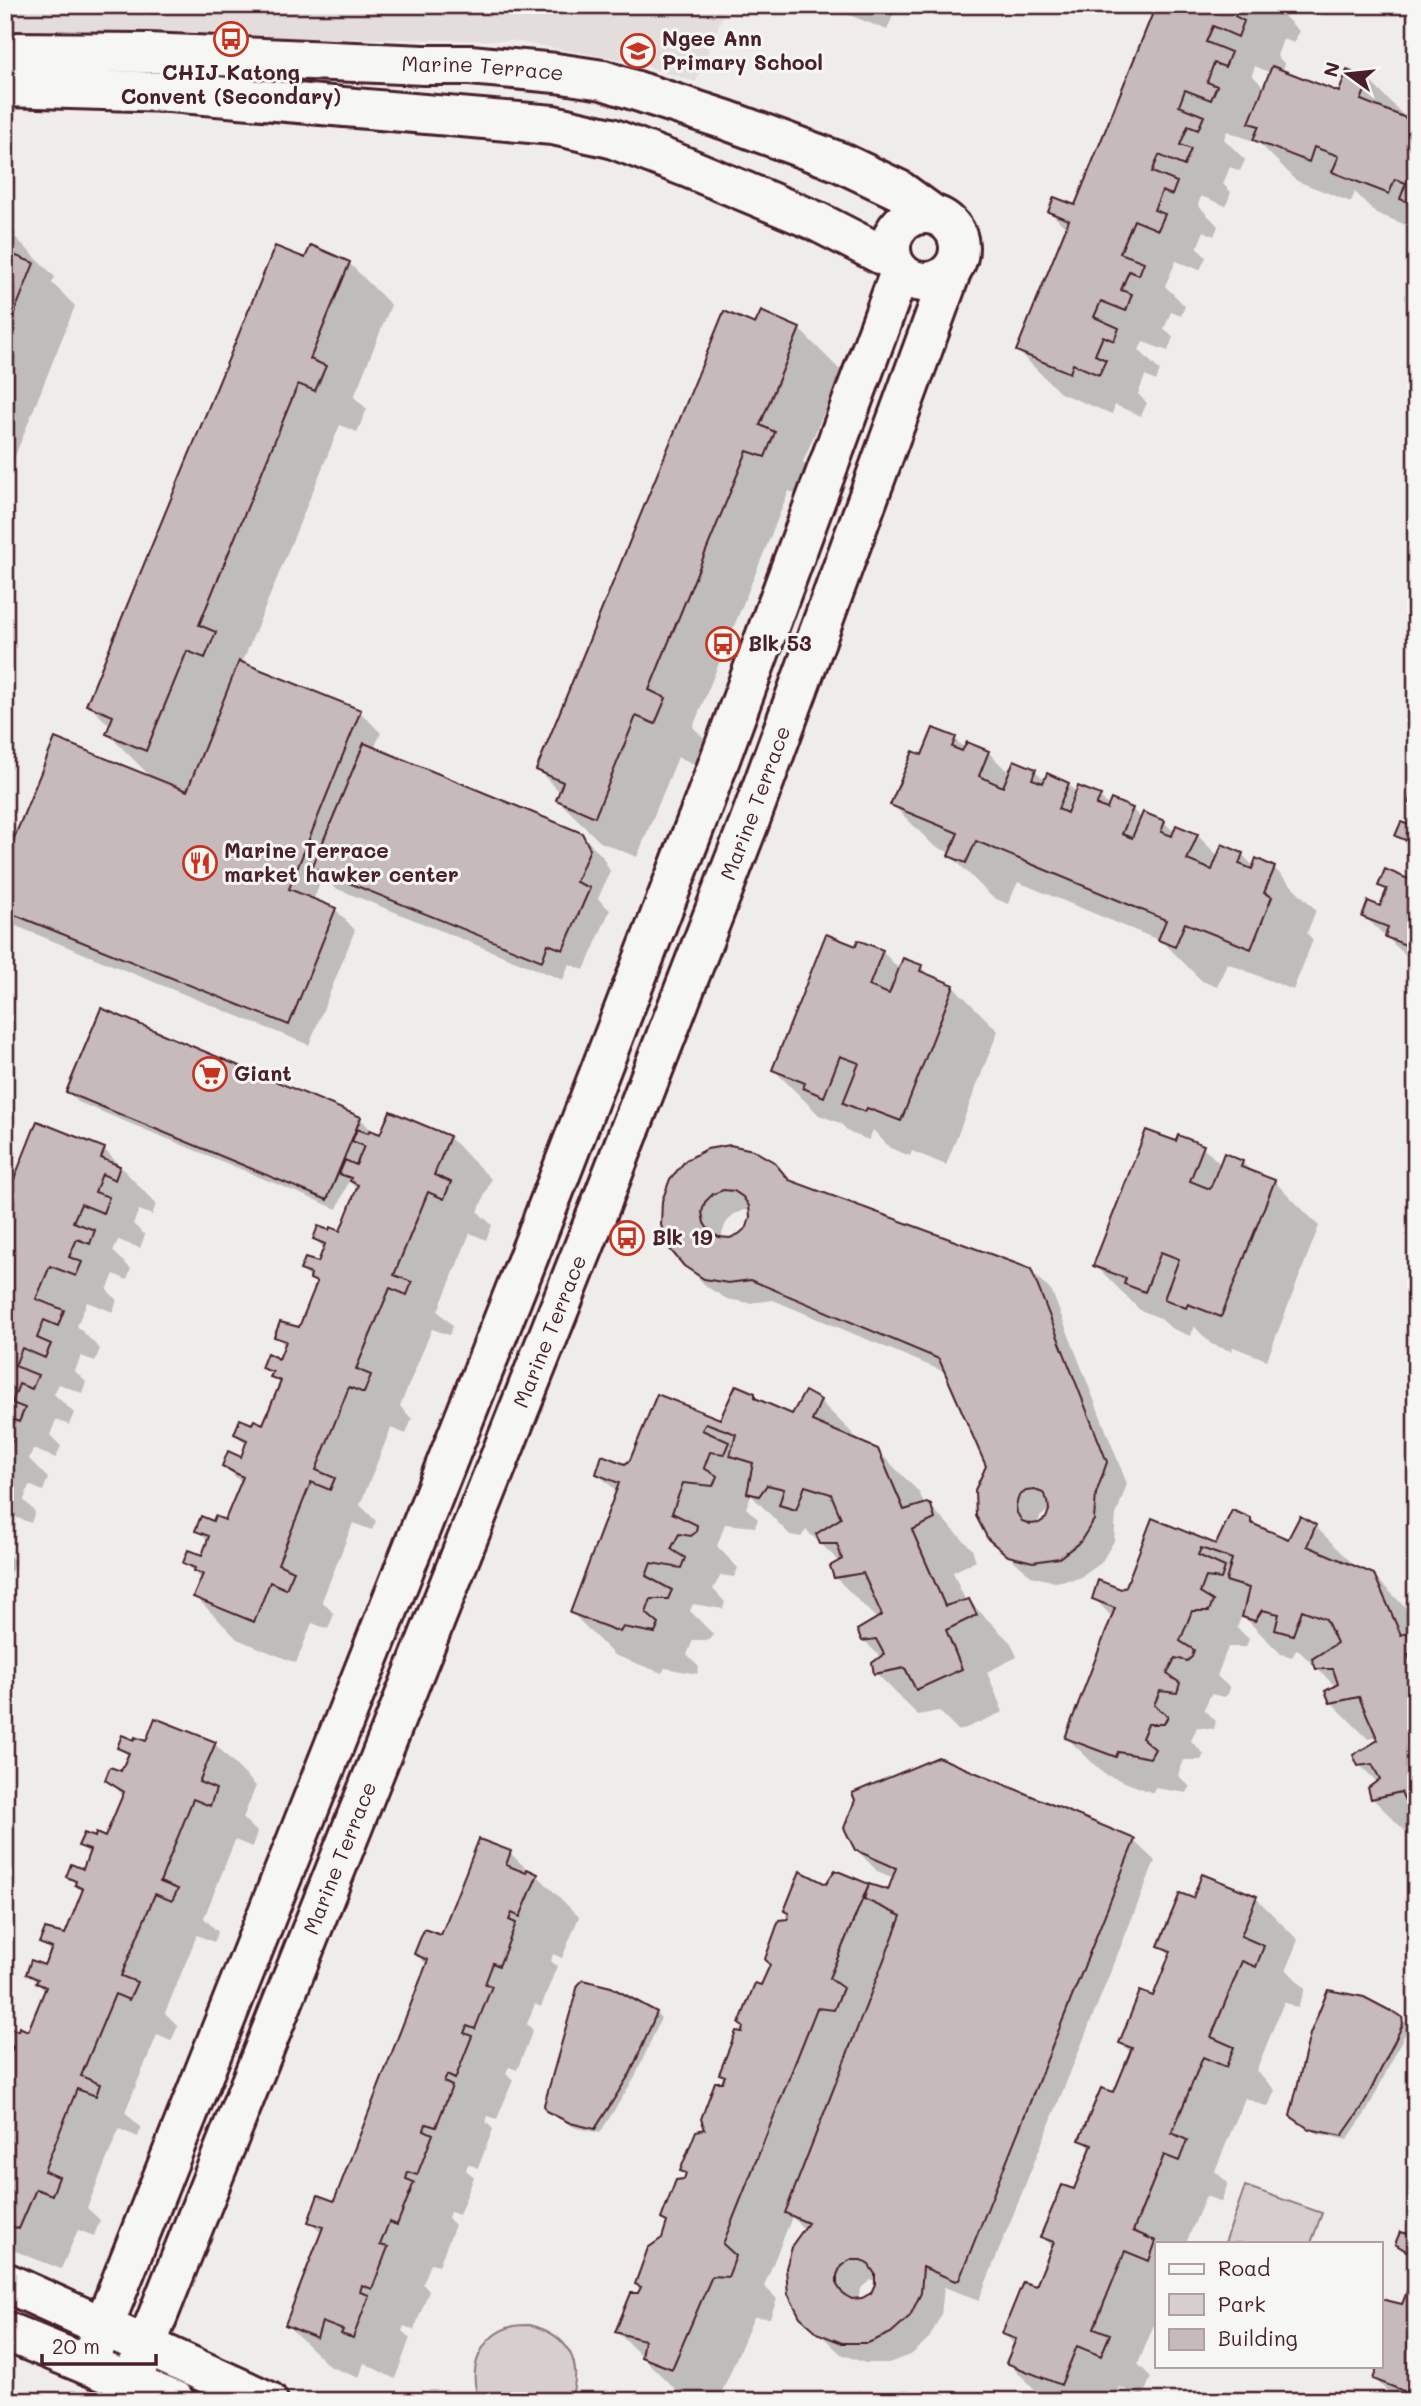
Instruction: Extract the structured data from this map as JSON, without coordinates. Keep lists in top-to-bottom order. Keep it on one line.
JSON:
{"streets":{"street":["Marine Terrace"]},"places":{"bus stop":["CHIJ Katong Convent (Secondary)","Blk 53","Blk 19"],"school or university":["Ngee Ann Primary School"],"restaurant":["Marine Terrace market hawker center"],"supermarket":["Giant"]},"legend":["Road","Park","Building"],"scale_bar":"20 m","north":"left"}
